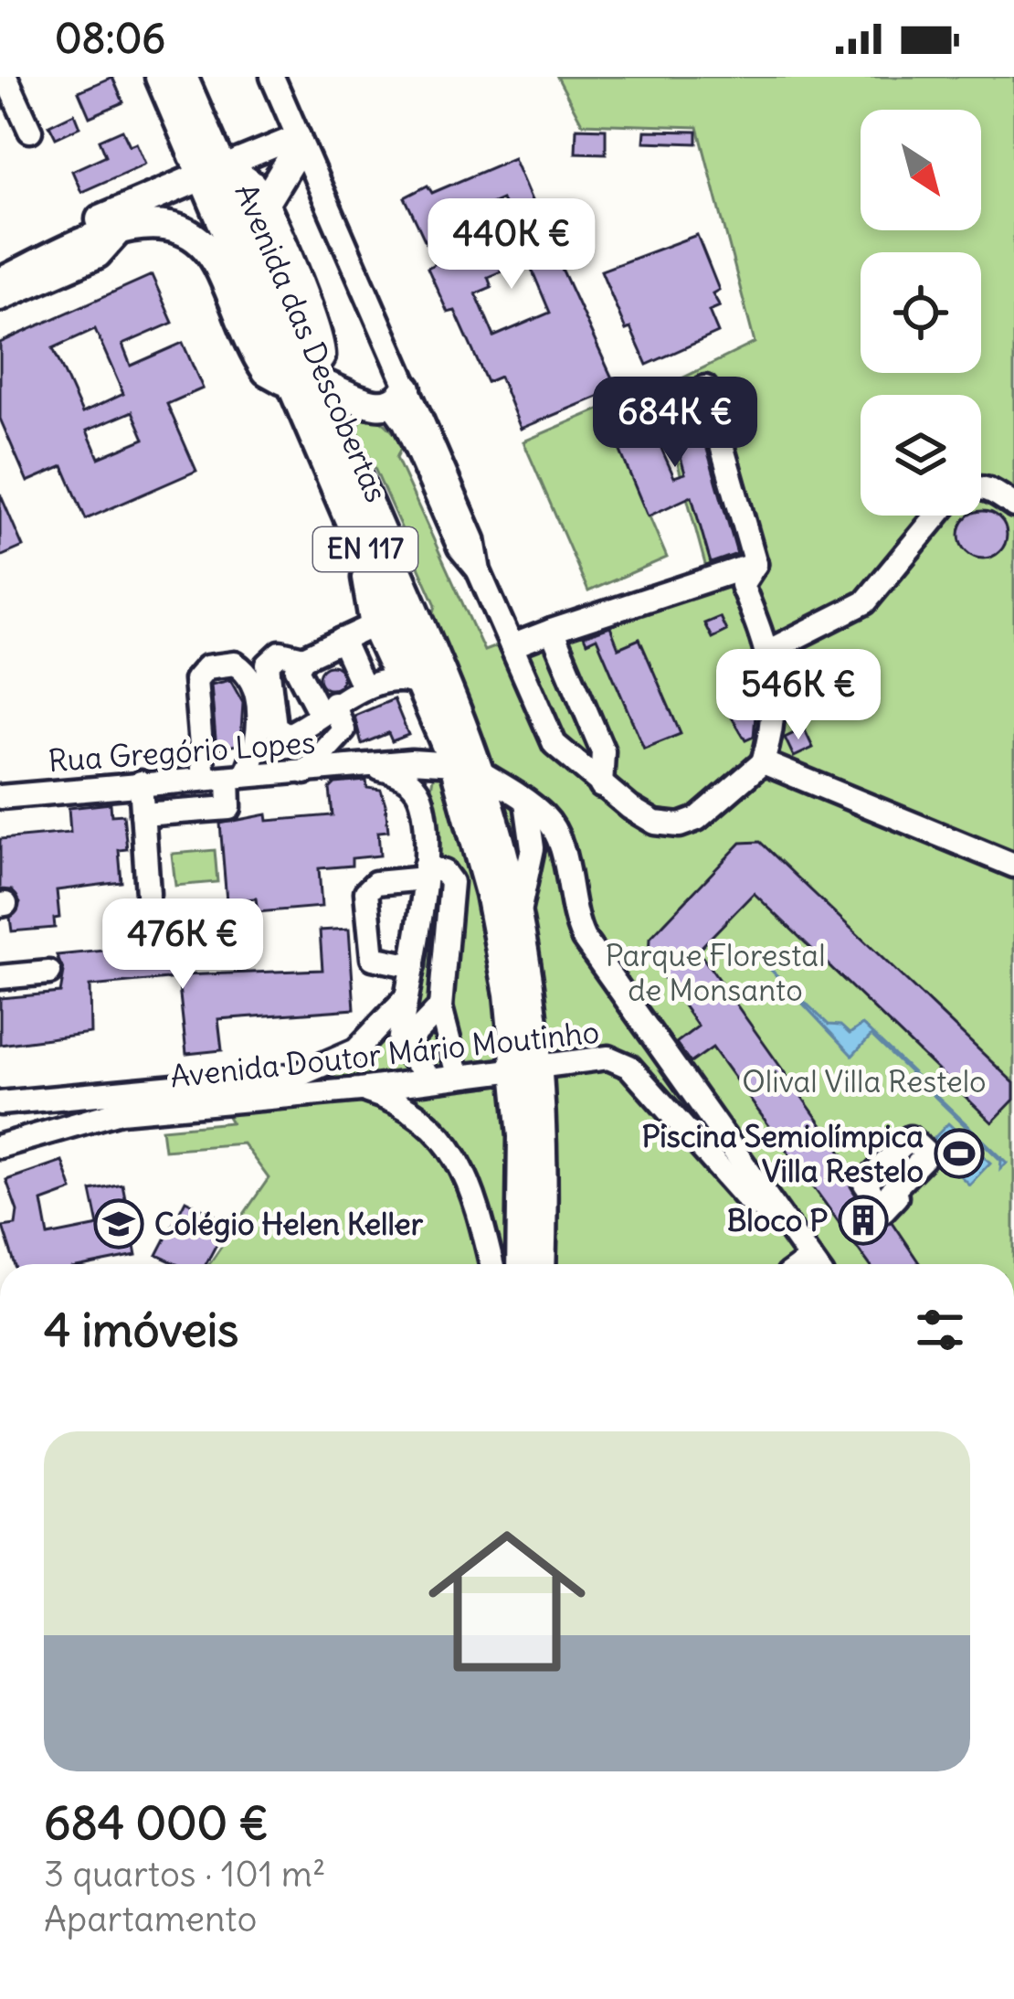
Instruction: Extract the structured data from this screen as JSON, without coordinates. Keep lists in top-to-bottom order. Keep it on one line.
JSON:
{"streets":{"main road":["Avenida das Descobertas","EN 117"],"street":["Rua Gregório Lopes","Avenida Doutor Mário Moutinho"]},"crossings":[["Avenida das Descobertas","Rua Gregório Lopes"],["Avenida das Descobertas","Avenida Doutor Mário Moutinho"]],"parks":["Parque Florestal de Monsanto","Olival Villa Restelo"],"places":{"sports":["Piscina Semiolímpica Villa Restelo"],"building":["Bloco P"],"school or university":["Colégio Helen Keller"]},"north":"bottom right","page":{"status":"08:06","price":["440K €","684K €","546K €","476K €"],"heading":"4 imóveis","list":[{"name":"684 000 €","note":"3 quartos · 101 m² · Apartamento"}]}}
